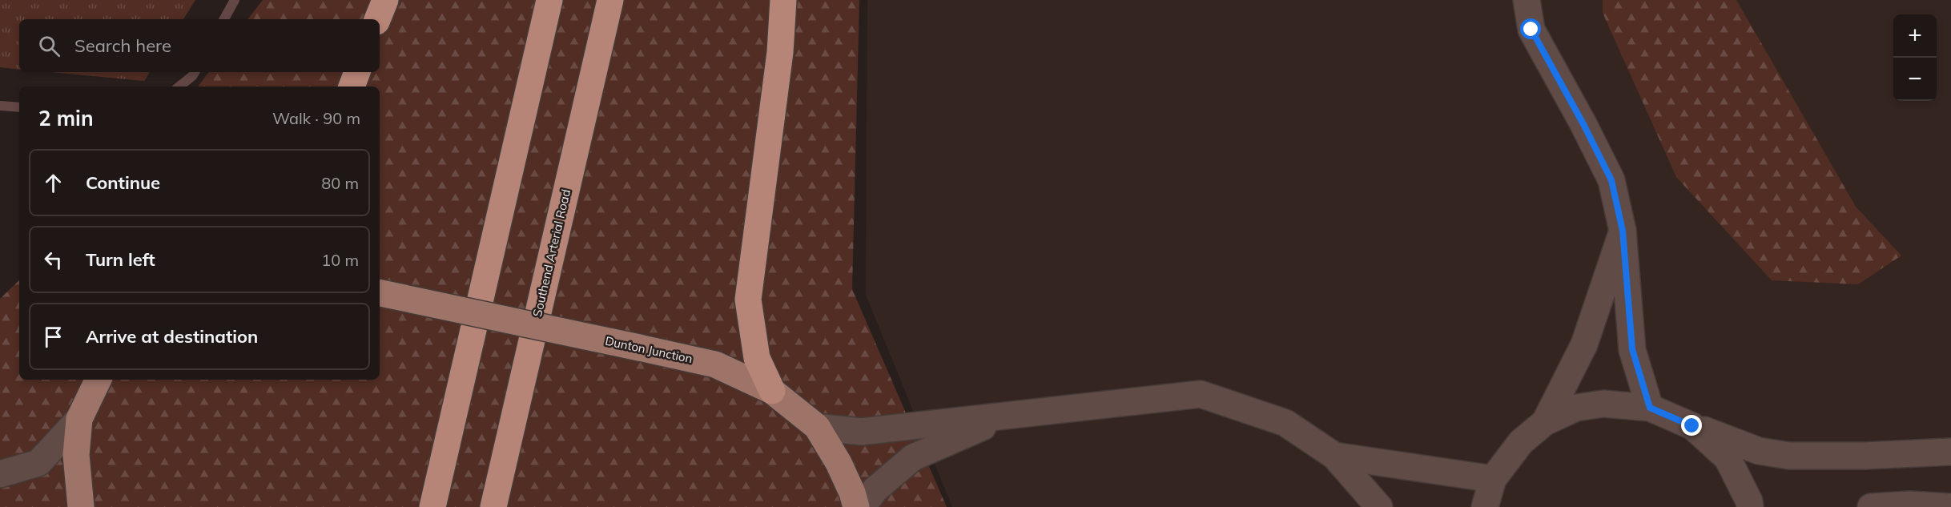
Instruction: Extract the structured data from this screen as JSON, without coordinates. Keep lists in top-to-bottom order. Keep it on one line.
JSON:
{"streets":{"highway":["Southend Arterial Road"],"main road":["Dunton Junction"]},"page":{"map_buttons":["+","−"],"search":"Search here","heading":["2 min","Walk · 90 m"],"list":[["Continue","80 m"],["Turn left","10 m"],"Arrive at destination"]}}
